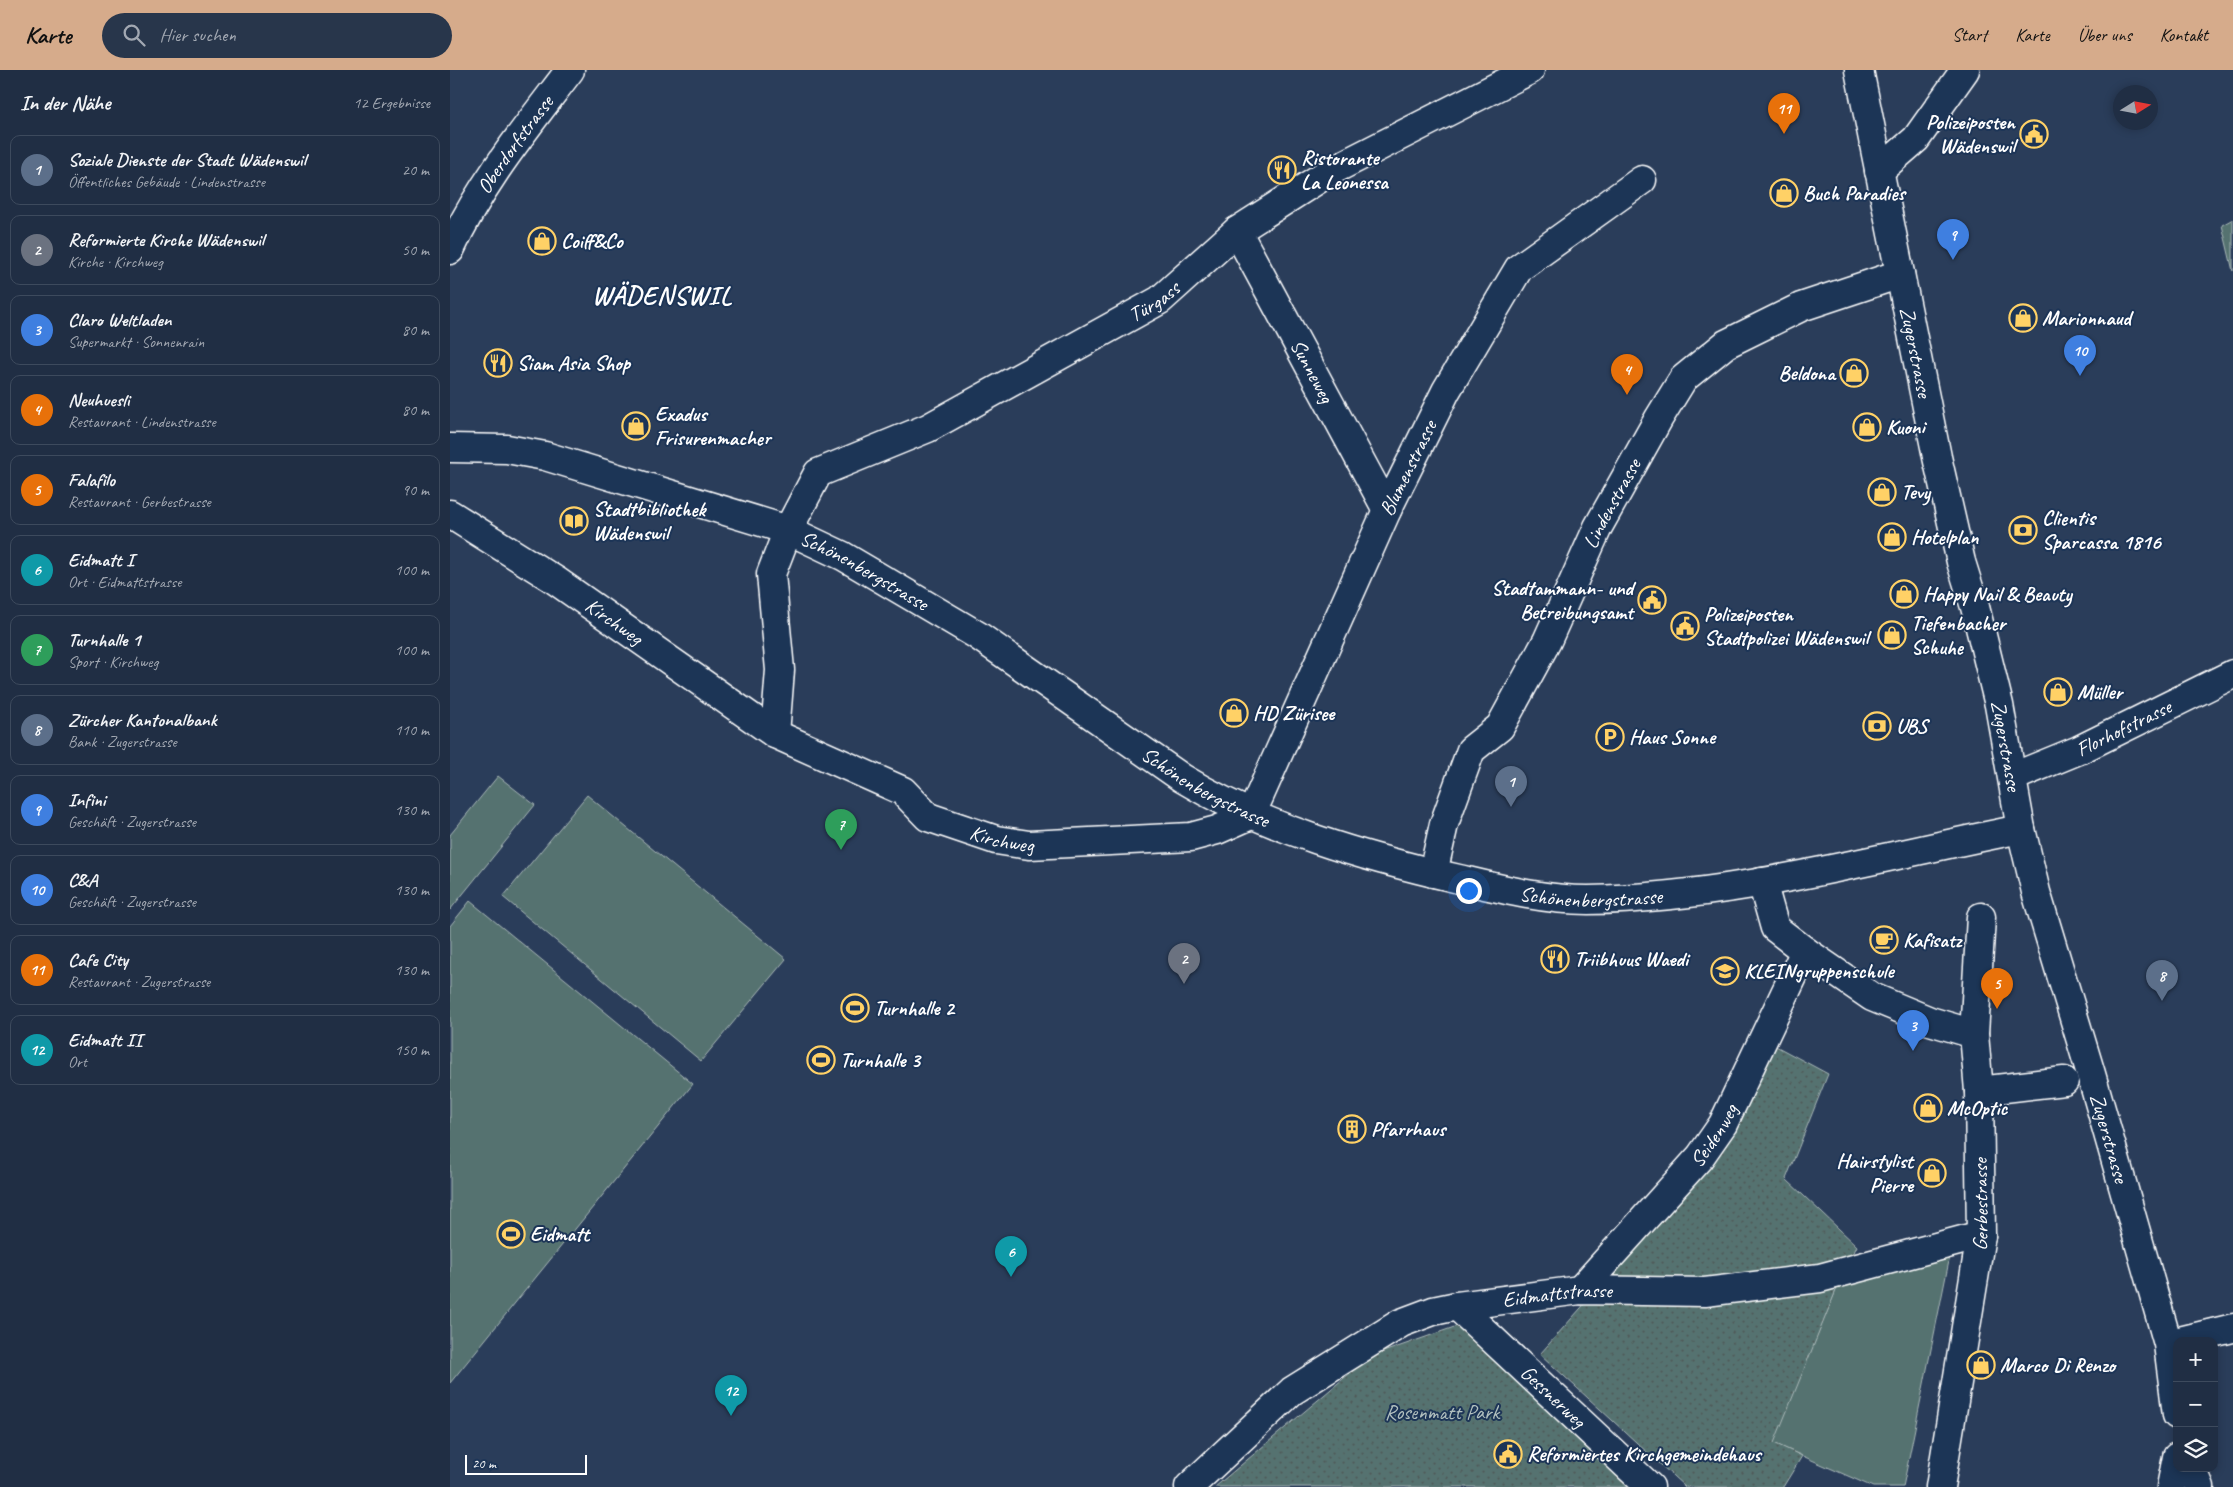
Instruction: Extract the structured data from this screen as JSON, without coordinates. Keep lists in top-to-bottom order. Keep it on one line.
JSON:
{"streets":{"street":["Oberdorfstrasse","Türgass","Zugerstrasse","Sunneweg","Blumenstrasse","Lindenstrasse","Schönenbergstrasse","Kirchweg","Florhofstrasse","Seidenweg","Gerbestrasse","Eidmattstrasse","Gessnerweg"]},"crossings":[["Türgass","Sunneweg"],["Türgass","Schönenbergstrasse"],["Zugerstrasse","Lindenstrasse"],["Zugerstrasse","Schönenbergstrasse"],["Zugerstrasse","Florhofstrasse"],["Sunneweg","Blumenstrasse"],["Blumenstrasse","Schönenbergstrasse"],["Blumenstrasse","Kirchweg"],["Lindenstrasse","Schönenbergstrasse"],["Schönenbergstrasse","Kirchweg"],["Seidenweg","Eidmattstrasse"],["Gerbestrasse","Eidmattstrasse"],["Eidmattstrasse","Gessnerweg"]],"districts":["WÄDENSWIL"],"parks":["Rosenmatt Park"],"places":{"public building":["Polizeiposten Wädenswil","Stadtammann- und Betreibungsamt","Polizeiposten Stadtpolizei Wädenswil","Reformiertes Kirchgemeindehaus"],"restaurant":["Ristorante La Leonessa","Siam Asia Shop","Triibhuus Waedi"],"shop":["Buch Paradies","Coiff&Co","Marionnaud","Beldona","Exadus Frisurenmacher","Kuoni","Tevy","Hotelplan","Happy Nail & Beauty","Tiefenbacher Schuhe","Müller","HD Zürisee","McOptic","Hairstylist Pierre","Marco Di Renzo"],"library":["Stadtbibliothek Wädenswil"],"bank":["Clientis Sparcassa 1816","UBS"],"parking":["Haus Sonne"],"cafe":["Kafisatz"],"school or university":["KLEINgruppenschule"],"sports":["Turnhalle 2","Turnhalle 3","Eidmatt"],"building":["Pfarrhaus"]},"scale_bar":"20 m","north":"right","page":{"header":"Karte","search":"Hier suchen","nav":["Start","Karte","Über uns","Kontakt"],"heading":["In der Nähe","12 Ergebnisse"],"pins":["11","9","10","4","1","7","2","8","5","3","6","12"],"list":[{"mark":"1","name":"Soziale Dienste der Stadt Wädenswil","note":"Öffentliches Gebäude · Lindenstrasse","value":"20 m"},{"mark":"2","name":"Reformierte Kirche Wädenswil","note":"Kirche · Kirchweg","value":"50 m"},{"mark":"3","name":"Claro Weltladen","note":"Supermarkt · Sonnenrain","value":"80 m"},{"mark":"4","name":"Neuhuesli","note":"Restaurant · Lindenstrasse","value":"80 m"},{"mark":"5","name":"Falafilo","note":"Restaurant · Gerbestrasse","value":"90 m"},{"mark":"6","name":"Eidmatt I","note":"Ort · Eidmattstrasse","value":"100 m"},{"mark":"7","name":"Turnhalle 1","note":"Sport · Kirchweg","value":"100 m"},{"mark":"8","name":"Zürcher Kantonalbank","note":"Bank · Zugerstrasse","value":"110 m"},{"mark":"9","name":"Infini","note":"Geschäft · Zugerstrasse","value":"130 m"},{"mark":"10","name":"C&A","note":"Geschäft · Zugerstrasse","value":"130 m"},{"mark":"11","name":"Cafe City","note":"Restaurant · Zugerstrasse","value":"130 m"},{"mark":"12","name":"Eidmatt II","note":"Ort","value":"150 m"}],"map_buttons":["+","−"],"scale":"20 m"}}
